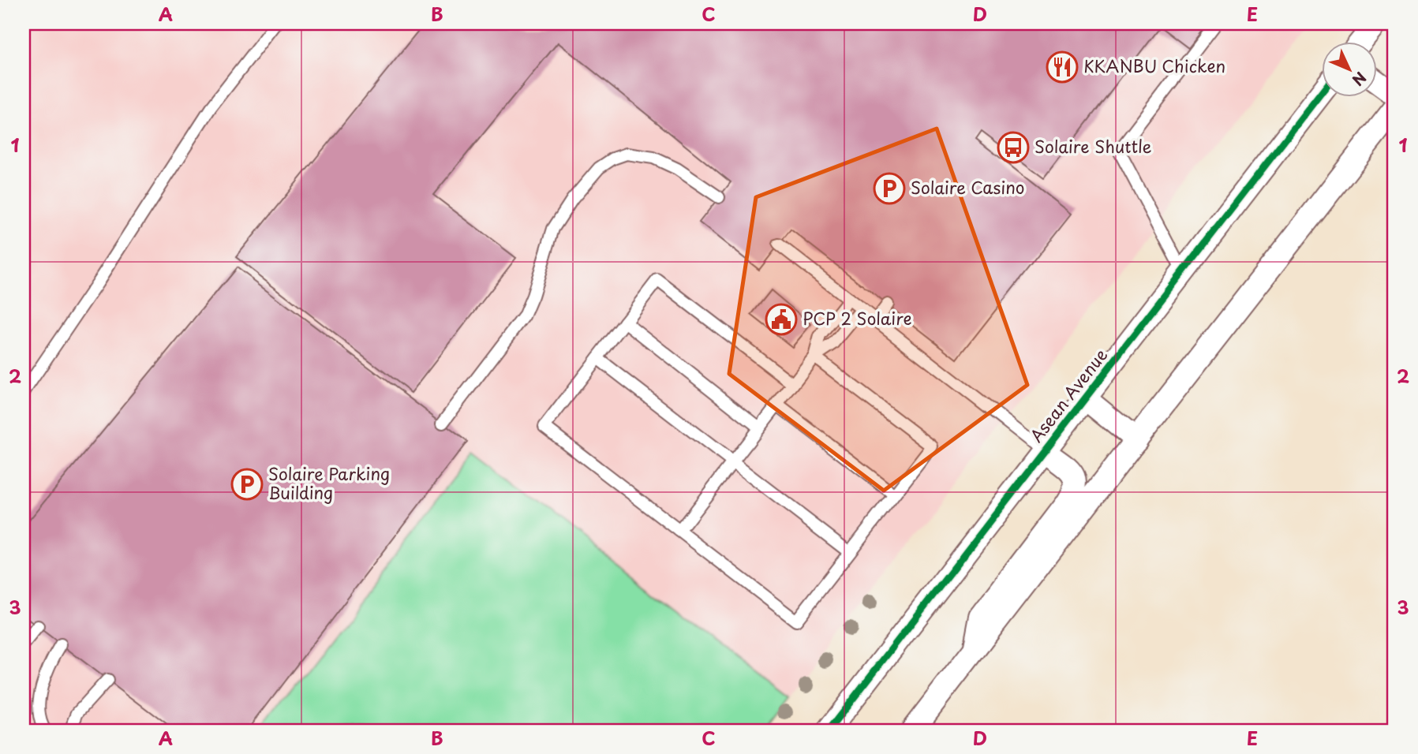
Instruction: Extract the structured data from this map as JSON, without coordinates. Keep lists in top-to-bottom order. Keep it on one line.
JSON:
{"streets":{"street":["Asean Avenue"]},"places":{"restaurant":["KKANBU Chicken"],"bus stop":["Solaire Shuttle"],"parking":["Solaire Casino","Solaire Parking Building"],"public building":["PCP 2 Solaire"]},"north":"bottom right","grid":{"columns":["A","B","C","D","E"],"rows":["1","2","3"]}}
